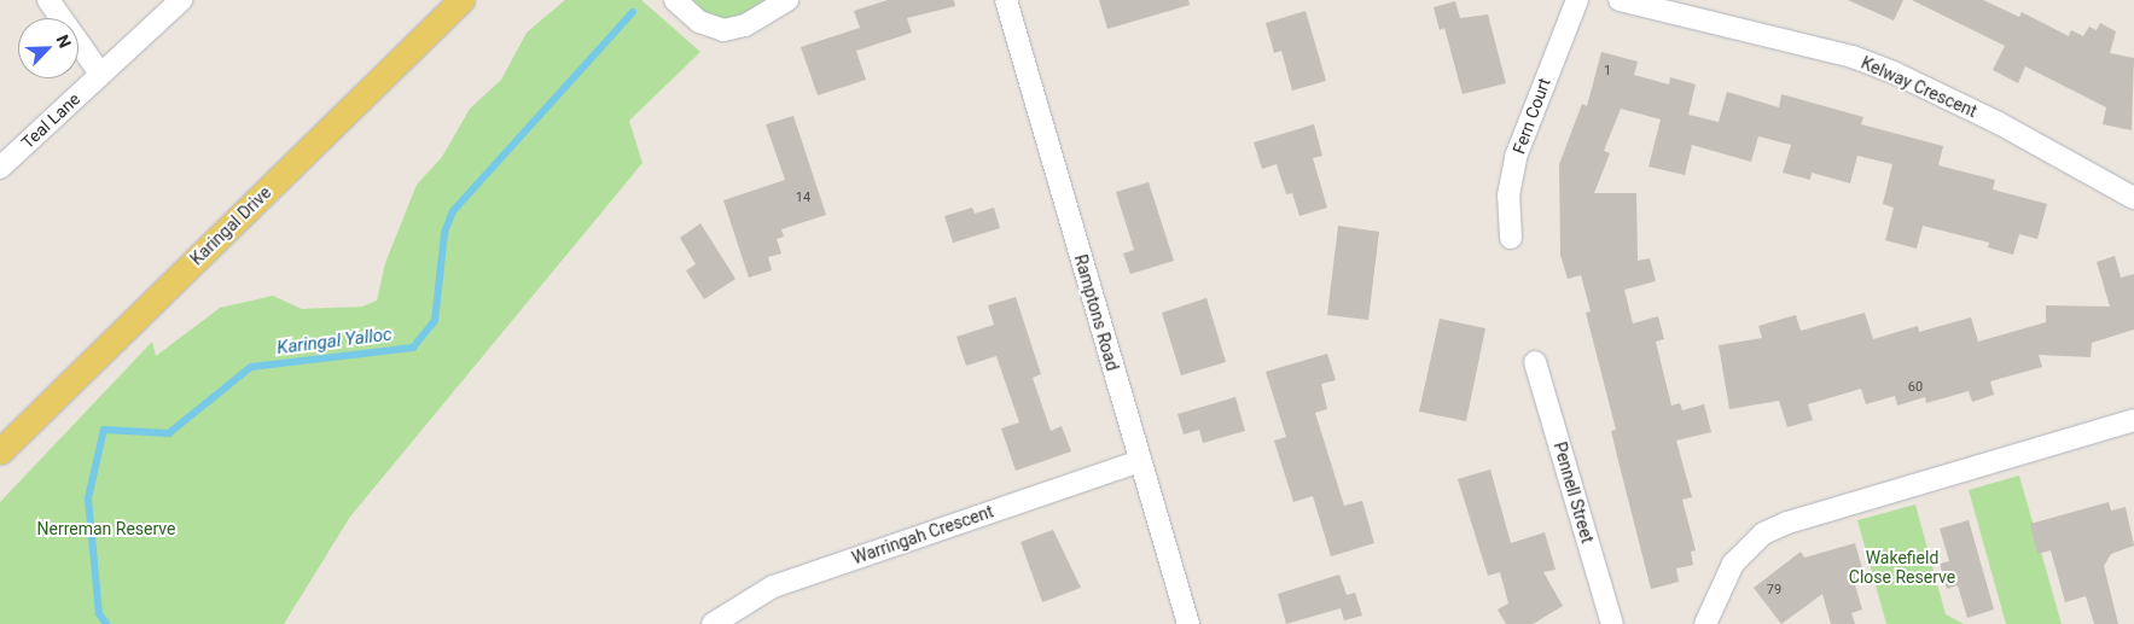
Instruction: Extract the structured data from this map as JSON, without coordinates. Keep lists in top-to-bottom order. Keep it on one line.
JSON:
{"streets":{"main road":["Karingal Drive"],"street":["Kelway Crescent","Fern Court","Teal Lane","Ramptons Road","Pennell Street","Warringah Crescent"]},"crossings":[["Ramptons Road","Warringah Crescent"]],"water":["Karingal Yalloc"],"parks":["Nerreman Reserve","Wakefield Close Reserve"],"house_numbers":["1","14","60","79"],"north":"top right"}
